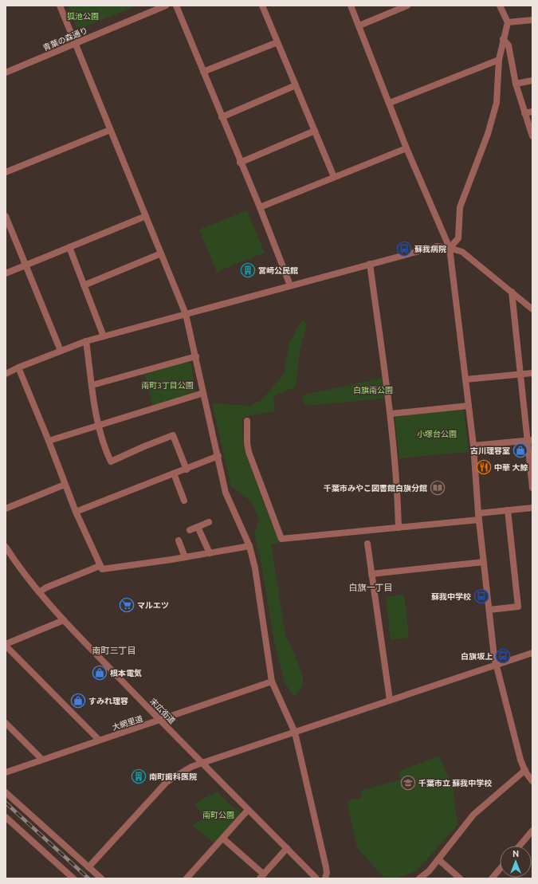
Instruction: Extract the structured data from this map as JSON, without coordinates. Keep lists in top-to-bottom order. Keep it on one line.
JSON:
{"streets":{"street":["青葉の森通り","末広街道","大網里道"]},"crossings":[["末広街道","大網里道"]],"districts":["白旗一丁目","南町三丁目"],"parks":["狐池公園","南町3丁目公園","白旗南公園","小塚台公園","南町公園"],"places":{"bus stop":["蘇我病院","蘇我中学校","白旗坂上"],"building":["宮崎公民館","南町歯科医院"],"shop":["古川理容室","根本電気","すみれ理容"],"restaurant":["中華 大鯨"],"library":["千葉市みやこ図書館白旗分館"],"supermarket":["マルエツ"],"school or university":["千葉市立 蘇我中学校"]},"north":"top"}
